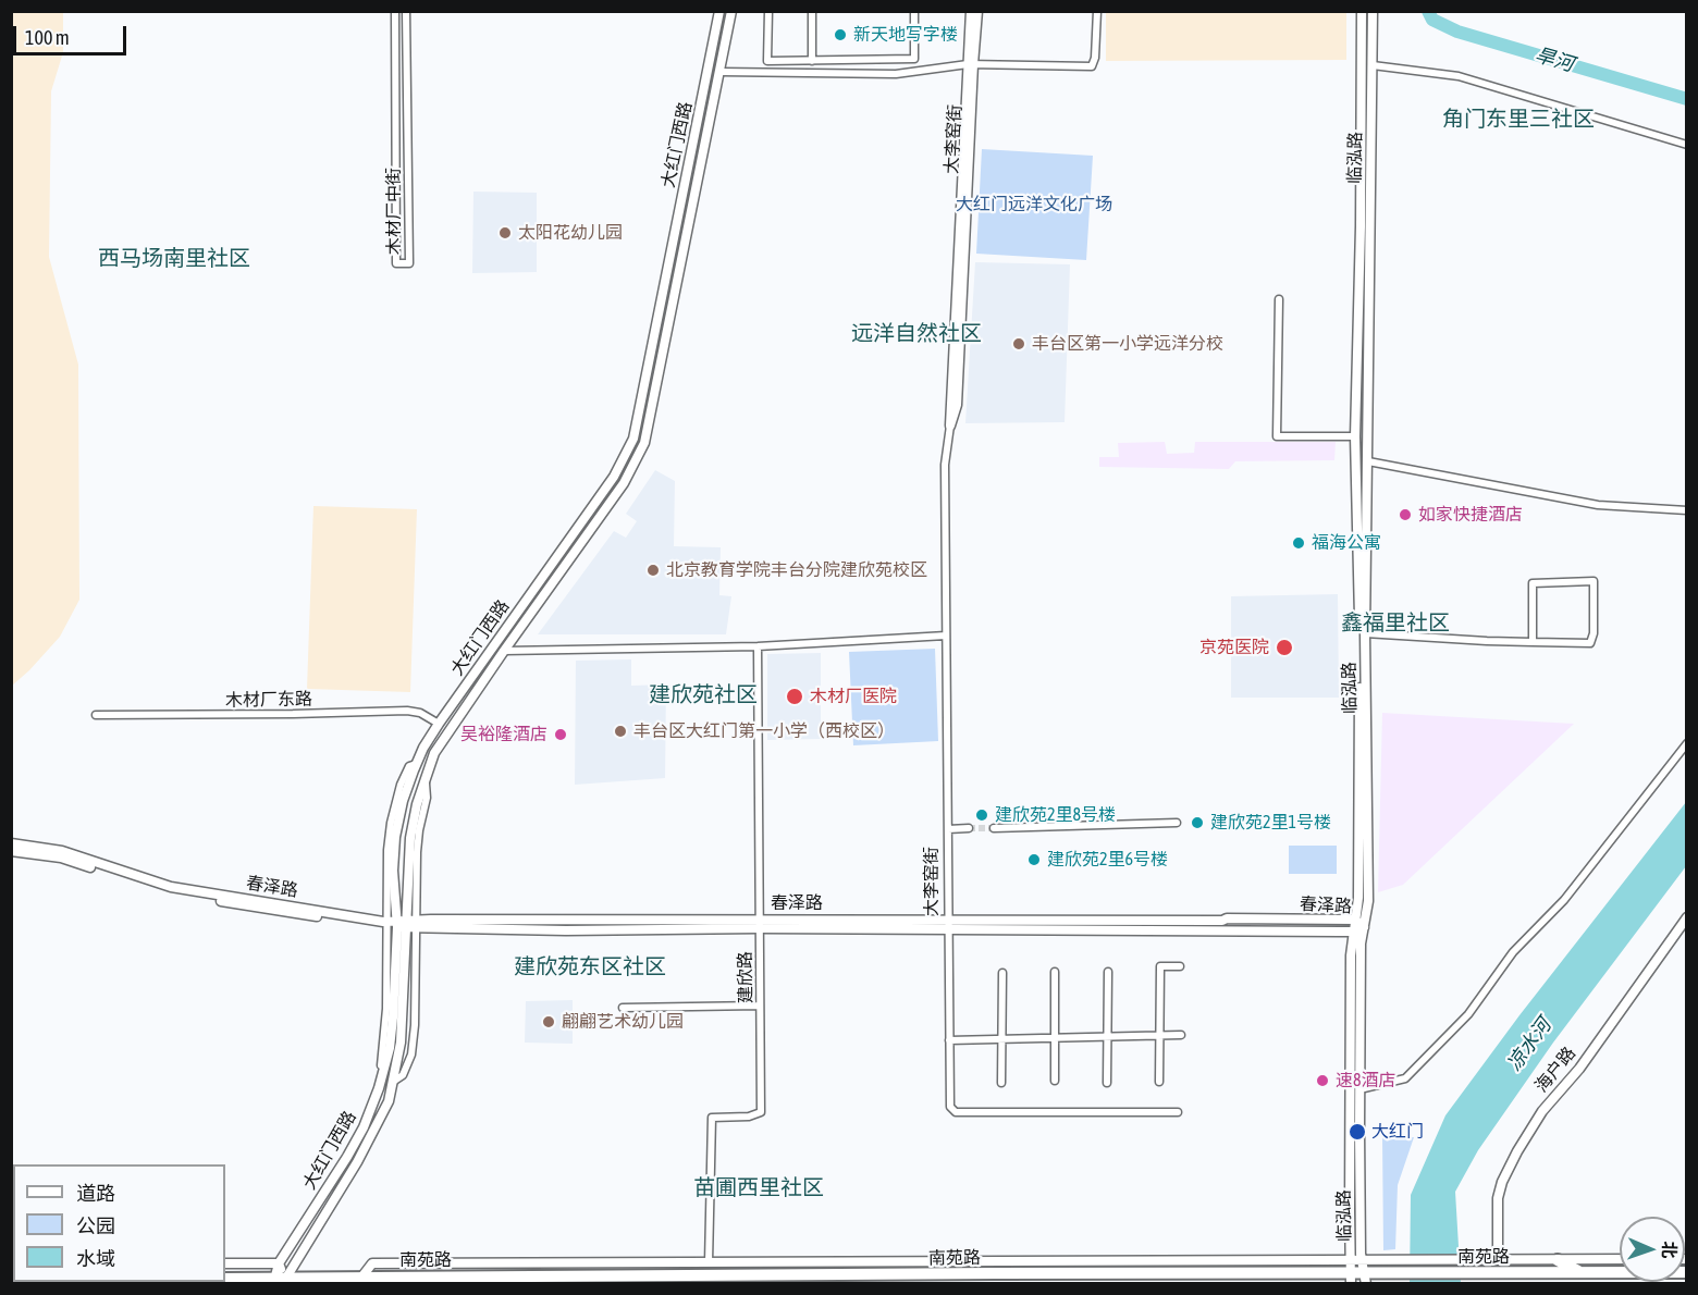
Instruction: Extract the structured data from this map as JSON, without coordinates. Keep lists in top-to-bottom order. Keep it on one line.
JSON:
{"streets":{"highway":["南苑路"],"main road":["大李窑街","大红门西路","临泓路","春泽路","海户路"],"street":["木材厂中街","木材厂东路","建欣路"]},"crossings":[["大李窑街","春泽路"],["大红门西路","木材厂东路"],["大红门西路","春泽路"],["大红门西路","南苑路"],["临泓路","春泽路"],["临泓路","南苑路"],["春泽路","建欣路"]],"districts":["角门东里三社区","西马场南里社区","远洋自然社区","鑫福里社区","建欣苑社区","建欣苑东区社区","苗圃西里社区"],"water":["旱河","凉水河"],"parks":["大红门远洋文化广场"],"places":["新天地写字楼","太阳花幼儿园","丰台区第一小学远洋分校","如家快捷酒店","福海公寓","北京教育学院丰台分院建欣苑校区","京苑医院","木材厂医院","丰台区大红门第一小学（西校区）","吴裕隆酒店","建欣苑2里8号楼","建欣苑2里1号楼","建欣苑2里6号楼","翩翩艺术幼儿园","速8酒店","大红门"],"legend":["道路","公园","水域"],"scale_bar":"100 m","north":"right"}
